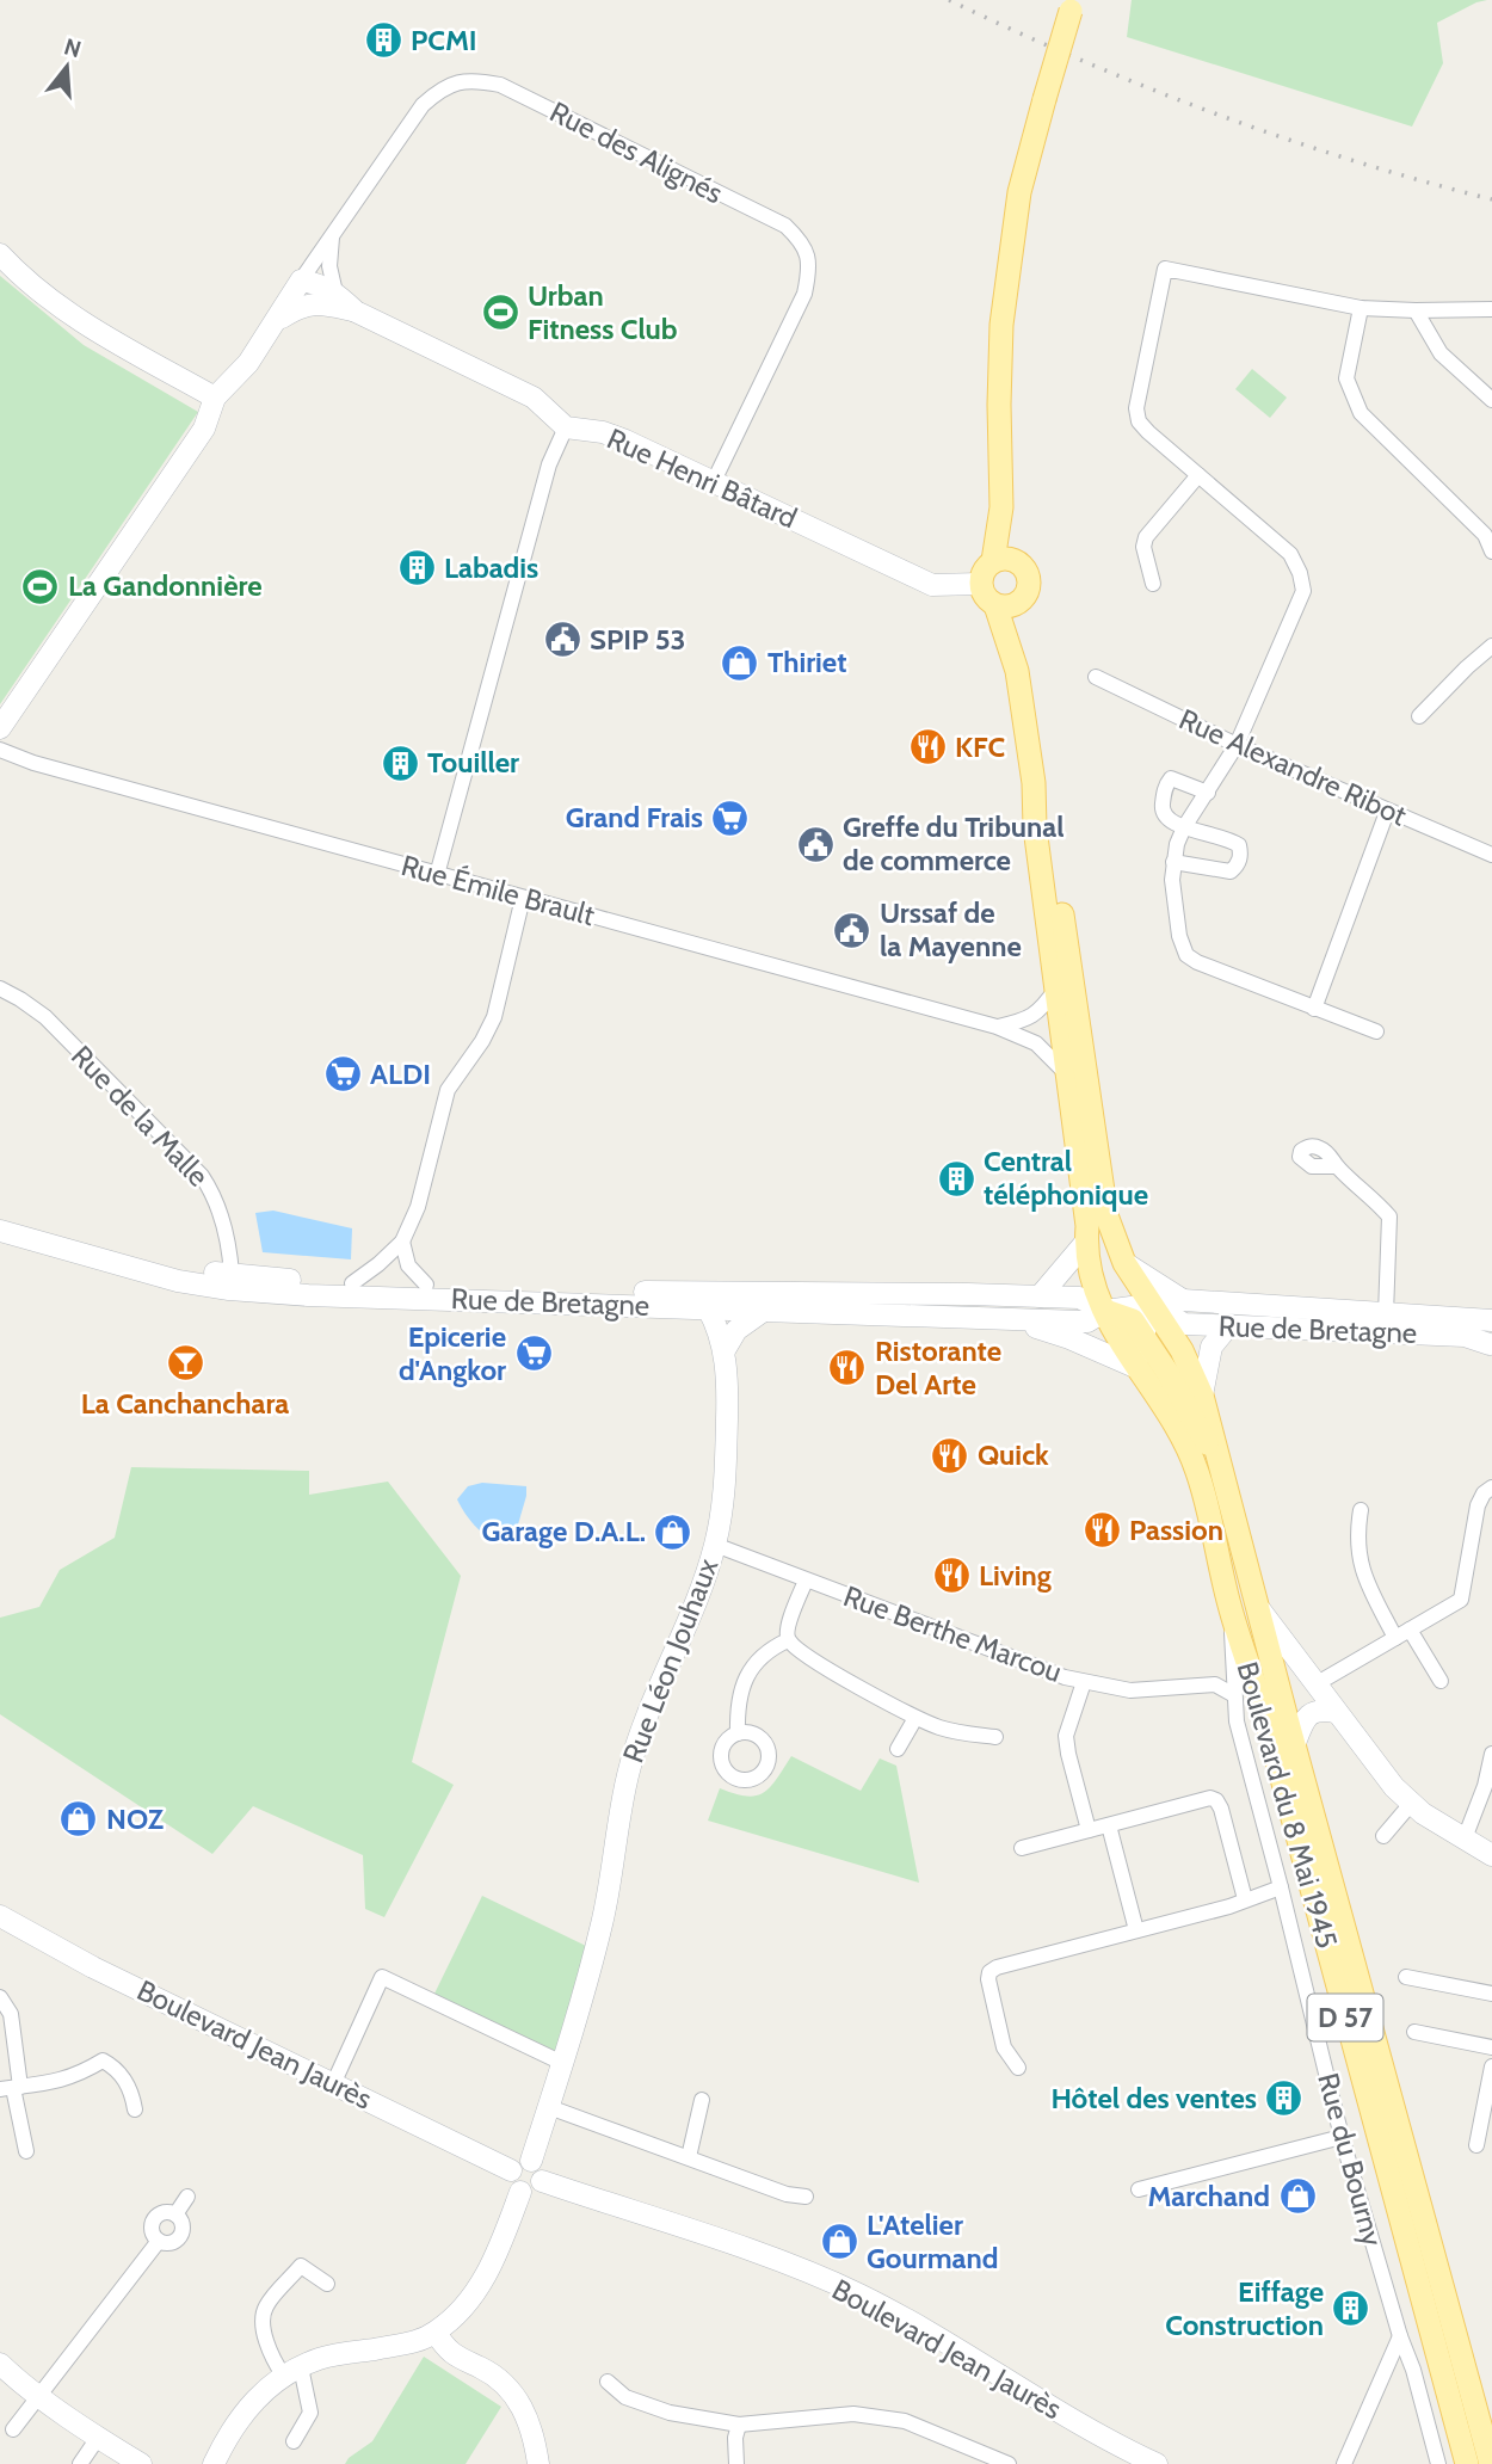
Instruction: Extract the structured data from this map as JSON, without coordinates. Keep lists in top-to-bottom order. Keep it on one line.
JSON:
{"streets":{"main road":["Rue Henri Bâtard","Rue de Bretagne","Rue Léon Jouhaux","Boulevard du 8 Mai 1945","D 57","Boulevard Jean Jaurès"],"street":["Rue des Alignés","Rue Alexandre Ribot","Rue Émile Brault","Rue de la Malle","Rue Berthe Marcou","Rue du Bourny"]},"crossings":[["Rue des Alignés","Rue Henri Bâtard"],["Rue Émile Brault","Boulevard du 8 Mai 1945"],["Rue de la Malle","Rue de Bretagne"],["Rue de Bretagne","Rue Léon Jouhaux"],["Rue de Bretagne","Boulevard du 8 Mai 1945"],["Rue Berthe Marcou","Rue Léon Jouhaux"],["Rue Berthe Marcou","Rue du Bourny"],["Rue Léon Jouhaux","Boulevard Jean Jaurès"],["Boulevard du 8 Mai 1945","Rue du Bourny"]],"places":{"building":["PCMI","Labadis","Touiller","Central téléphonique","Hôtel des ventes","Eiffage Construction"],"sports":["Urban Fitness Club","La Gandonnière"],"public building":["SPIP 53","Greffe du Tribunal de commerce","Urssaf de la Mayenne"],"shop":["Thiriet","Garage D.A.L.","NOZ","Marchand","L'Atelier Gourmand"],"restaurant":["KFC","Ristorante Del Arte","Quick","Passion","Living"],"supermarket":["Grand Frais","ALDI","Epicerie d'Angkor"],"bar":["La Canchanchara"]},"north":"top"}
